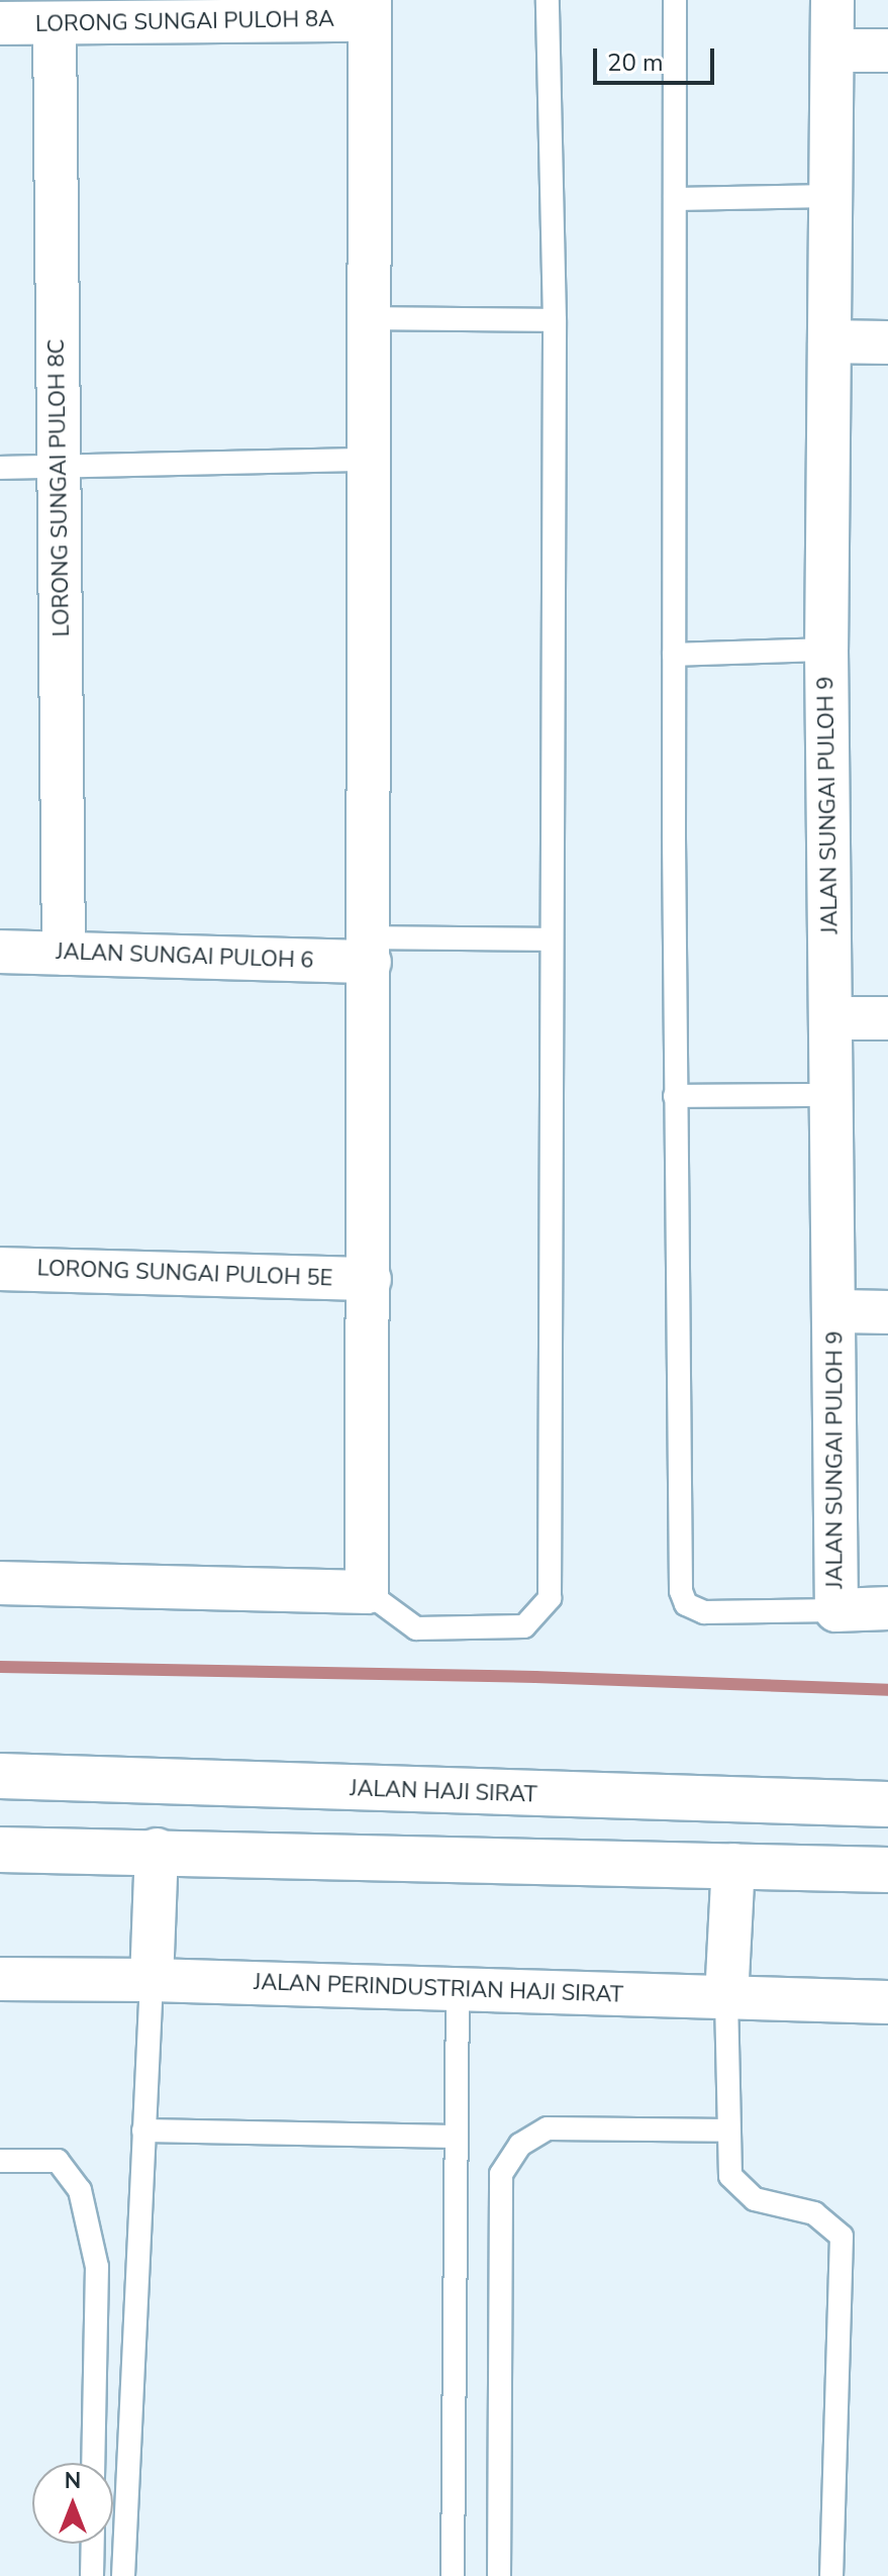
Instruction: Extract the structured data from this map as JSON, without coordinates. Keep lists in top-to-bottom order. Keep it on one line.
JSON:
{"streets":{"main road":["JALAN HAJI SIRAT"],"street":["LORONG SUNGAI PULOH 8A","LORONG SUNGAI PULOH 8C","JALAN SUNGAI PULOH 9","JALAN SUNGAI PULOH 6","LORONG SUNGAI PULOH 5E","JALAN PERINDUSTRIAN HAJI SIRAT"]},"crossings":[["LORONG SUNGAI PULOH 8A","LORONG SUNGAI PULOH 8C"],["LORONG SUNGAI PULOH 8C","JALAN SUNGAI PULOH 6"]],"scale_bar":"20 m","north":"top"}
